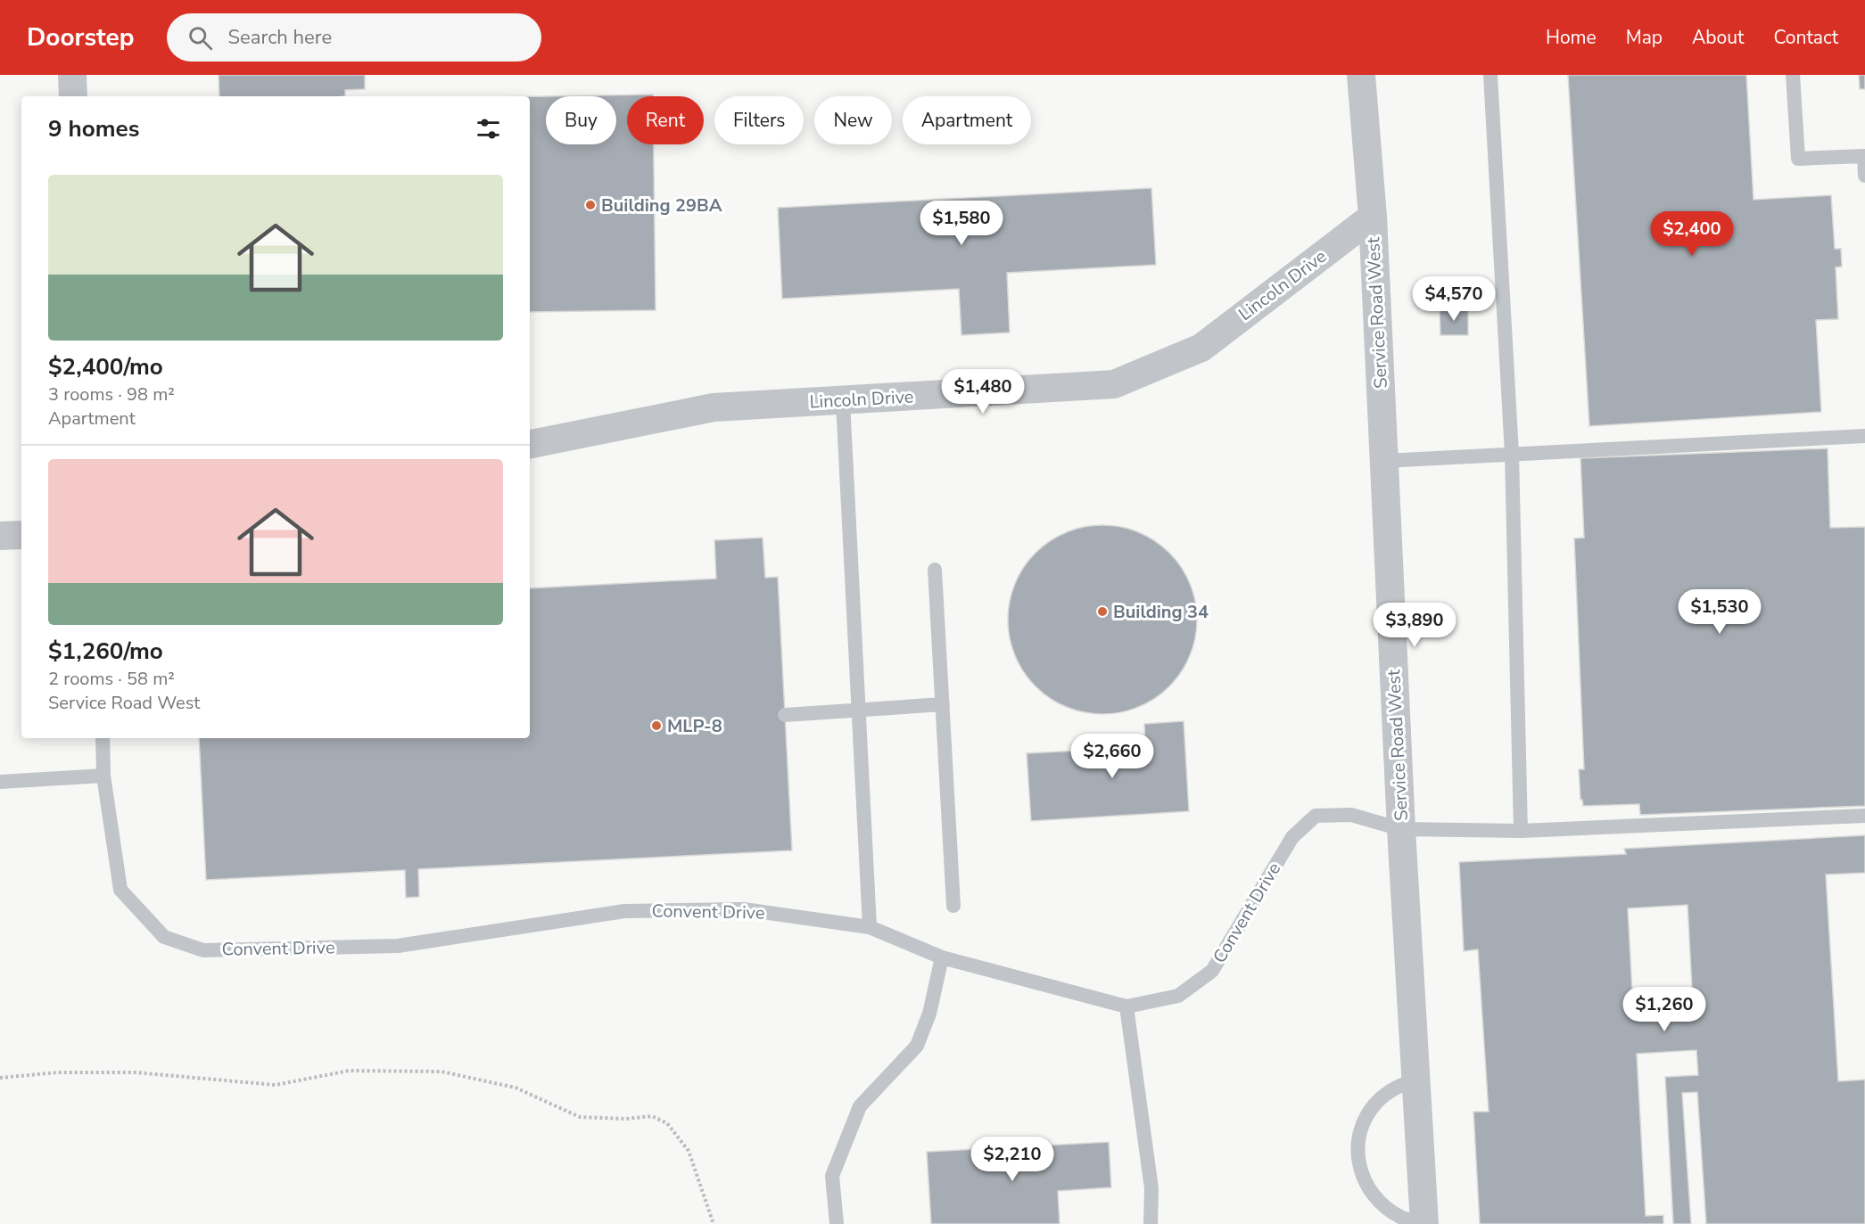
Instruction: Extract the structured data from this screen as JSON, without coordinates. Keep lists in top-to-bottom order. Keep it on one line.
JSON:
{"streets":{"street":["Lincoln Drive","Service Road West"],"lane":["Convent Drive"]},"crossings":[["Lincoln Drive","Service Road West"],["Service Road West","Convent Drive"]],"places":["Building 29BA","Building 34","MLP-8"],"page":{"header":"Doorstep","search":"Search here","nav":["Home","Map","About","Contact"],"chip":["Buy","Rent","Filters","New","Apartment"],"heading":"9 homes","list":[{"name":"$2,400/mo","note":"3 rooms · 98 m² · Apartment"},{"name":"$1,260/mo","note":"2 rooms · 58 m² · Service Road West"}],"price":["$1,580","$2,400","$4,570","$1,480","$1,530","$3,890","$2,660","$1,260","$2,210"]}}
